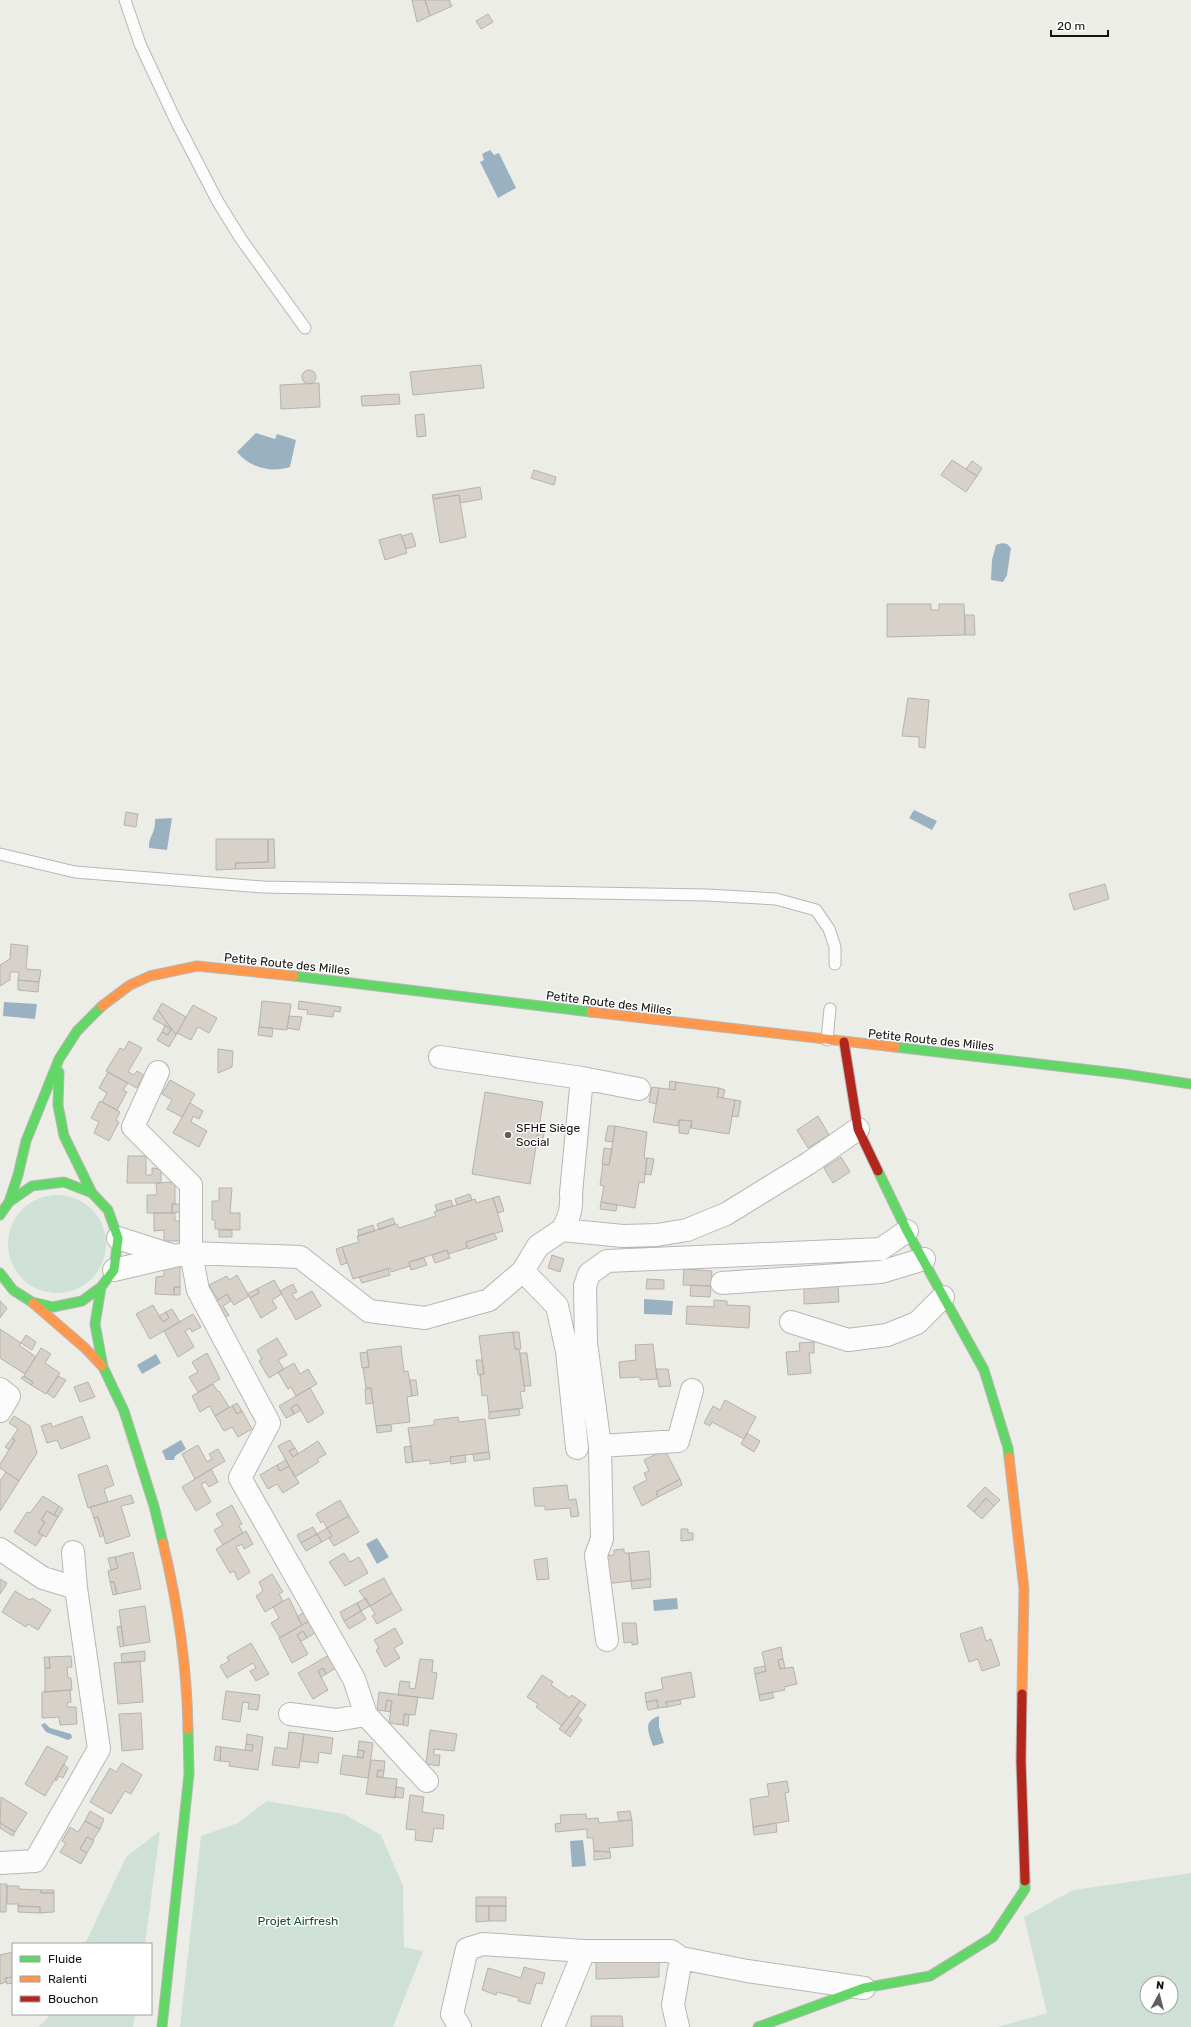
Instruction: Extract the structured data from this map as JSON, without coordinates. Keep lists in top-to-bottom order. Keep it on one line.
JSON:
{"streets":{"main road":["Petite Route des Milles"]},"parks":["Projet Airfresh"],"places":["SFHE Siège Social"],"legend":["Fluide","Ralenti","Bouchon"],"scale_bar":"20 m","north":"top"}
